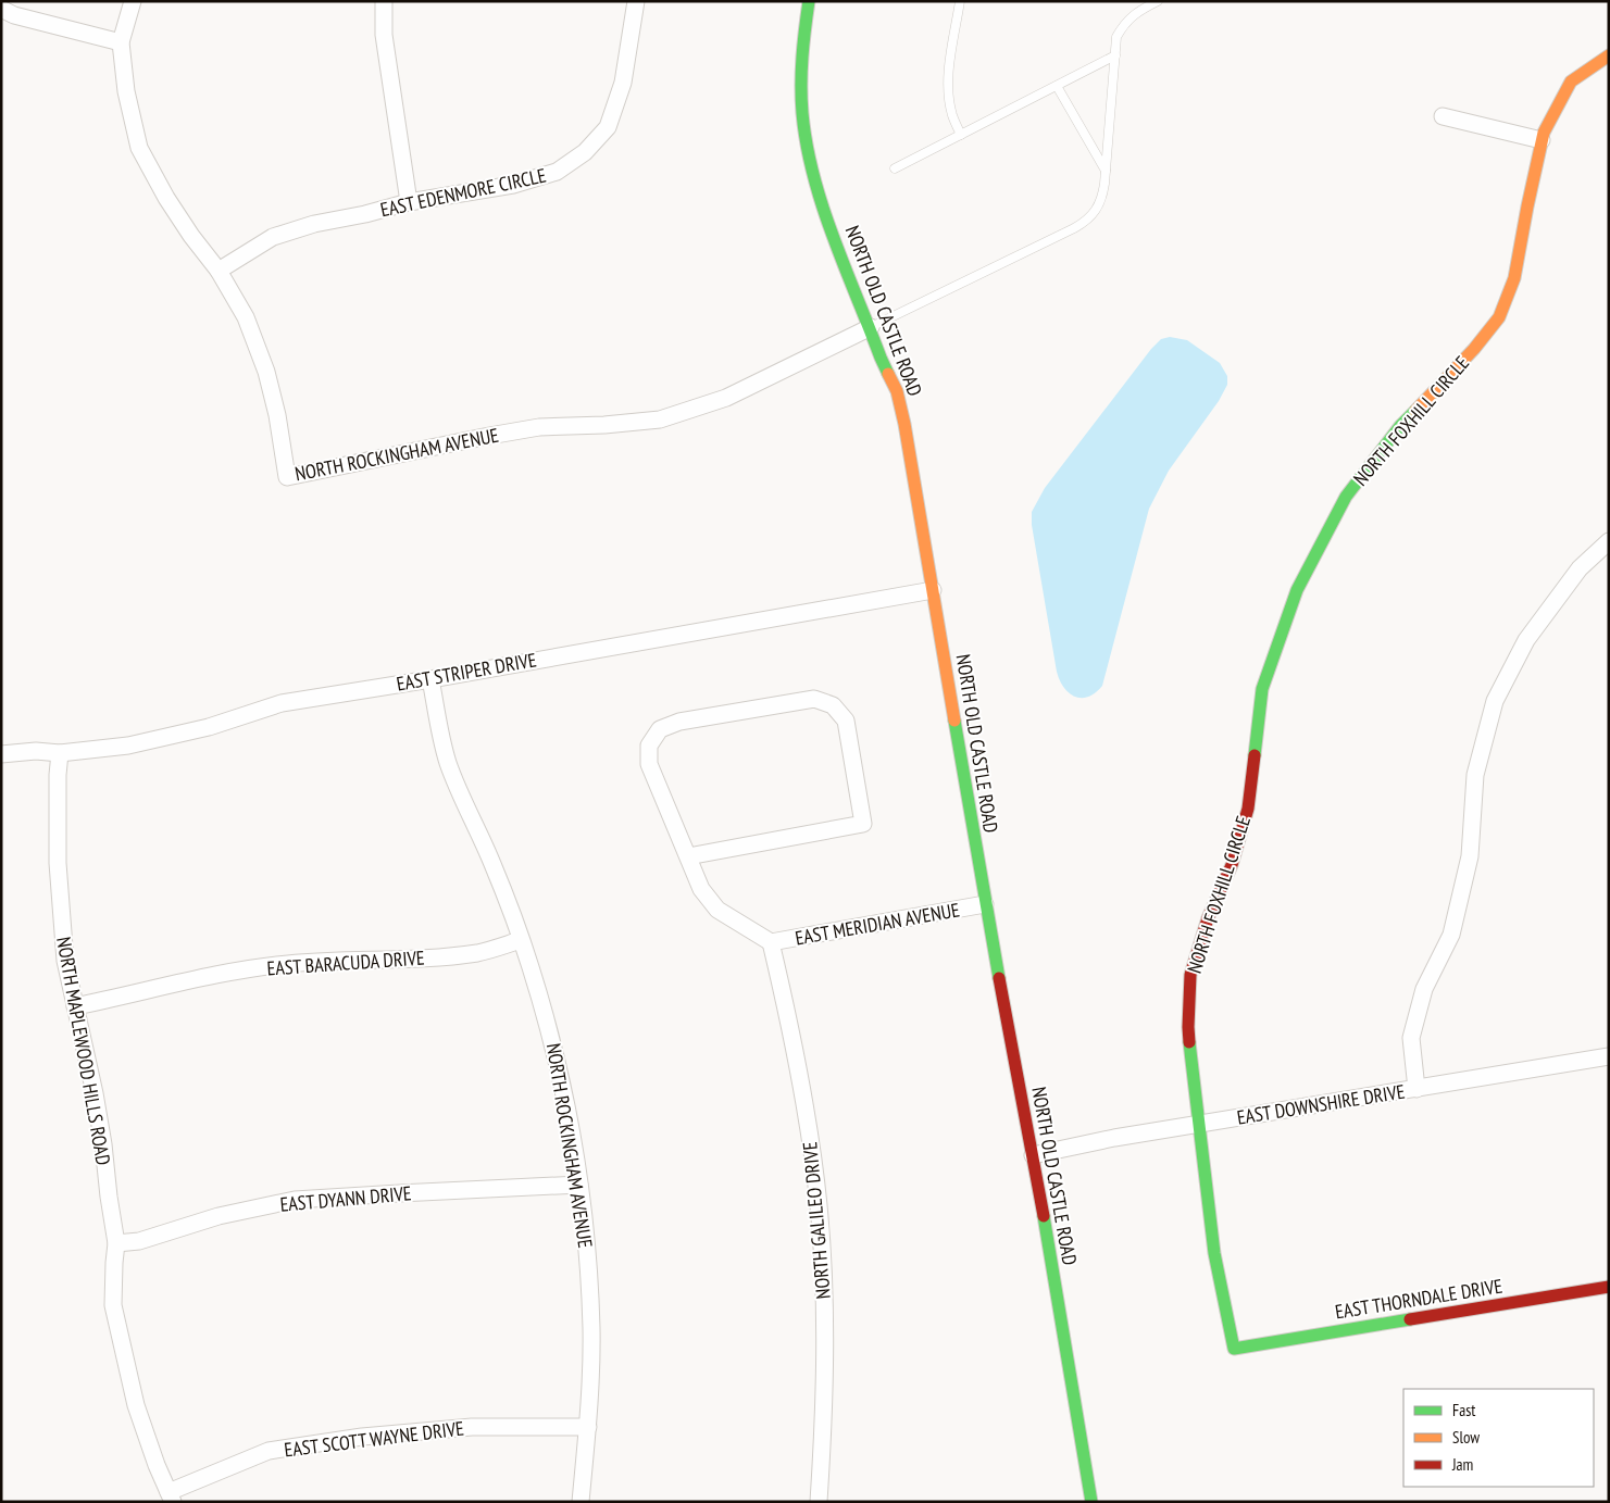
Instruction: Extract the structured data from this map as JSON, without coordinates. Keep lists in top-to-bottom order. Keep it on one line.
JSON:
{"streets":{"street":["EAST EDENMORE CIRCLE","NORTH OLD CASTLE ROAD","NORTH FOXHILL CIRCLE","NORTH ROCKINGHAM AVENUE","EAST STRIPER DRIVE","EAST MERIDIAN AVENUE","EAST BARACUDA DRIVE","NORTH MAPLEWOOD HILLS ROAD","EAST DOWNSHIRE DRIVE","EAST DYANN DRIVE","NORTH GALILEO DRIVE","EAST THORNDALE DRIVE","EAST SCOTT WAYNE DRIVE"]},"crossings":[["EAST EDENMORE CIRCLE","NORTH ROCKINGHAM AVENUE"],["NORTH OLD CASTLE ROAD","NORTH ROCKINGHAM AVENUE"],["NORTH OLD CASTLE ROAD","EAST STRIPER DRIVE"],["NORTH OLD CASTLE ROAD","EAST MERIDIAN AVENUE"],["NORTH OLD CASTLE ROAD","EAST DOWNSHIRE DRIVE"],["NORTH FOXHILL CIRCLE","EAST DOWNSHIRE DRIVE"],["NORTH FOXHILL CIRCLE","EAST THORNDALE DRIVE"],["NORTH ROCKINGHAM AVENUE","EAST STRIPER DRIVE"],["NORTH ROCKINGHAM AVENUE","EAST BARACUDA DRIVE"],["NORTH ROCKINGHAM AVENUE","EAST DYANN DRIVE"],["NORTH ROCKINGHAM AVENUE","EAST SCOTT WAYNE DRIVE"],["EAST STRIPER DRIVE","NORTH MAPLEWOOD HILLS ROAD"],["EAST MERIDIAN AVENUE","NORTH GALILEO DRIVE"],["EAST BARACUDA DRIVE","NORTH MAPLEWOOD HILLS ROAD"],["NORTH MAPLEWOOD HILLS ROAD","EAST DYANN DRIVE"],["NORTH MAPLEWOOD HILLS ROAD","EAST SCOTT WAYNE DRIVE"]],"legend":["Fast","Slow","Jam"]}
